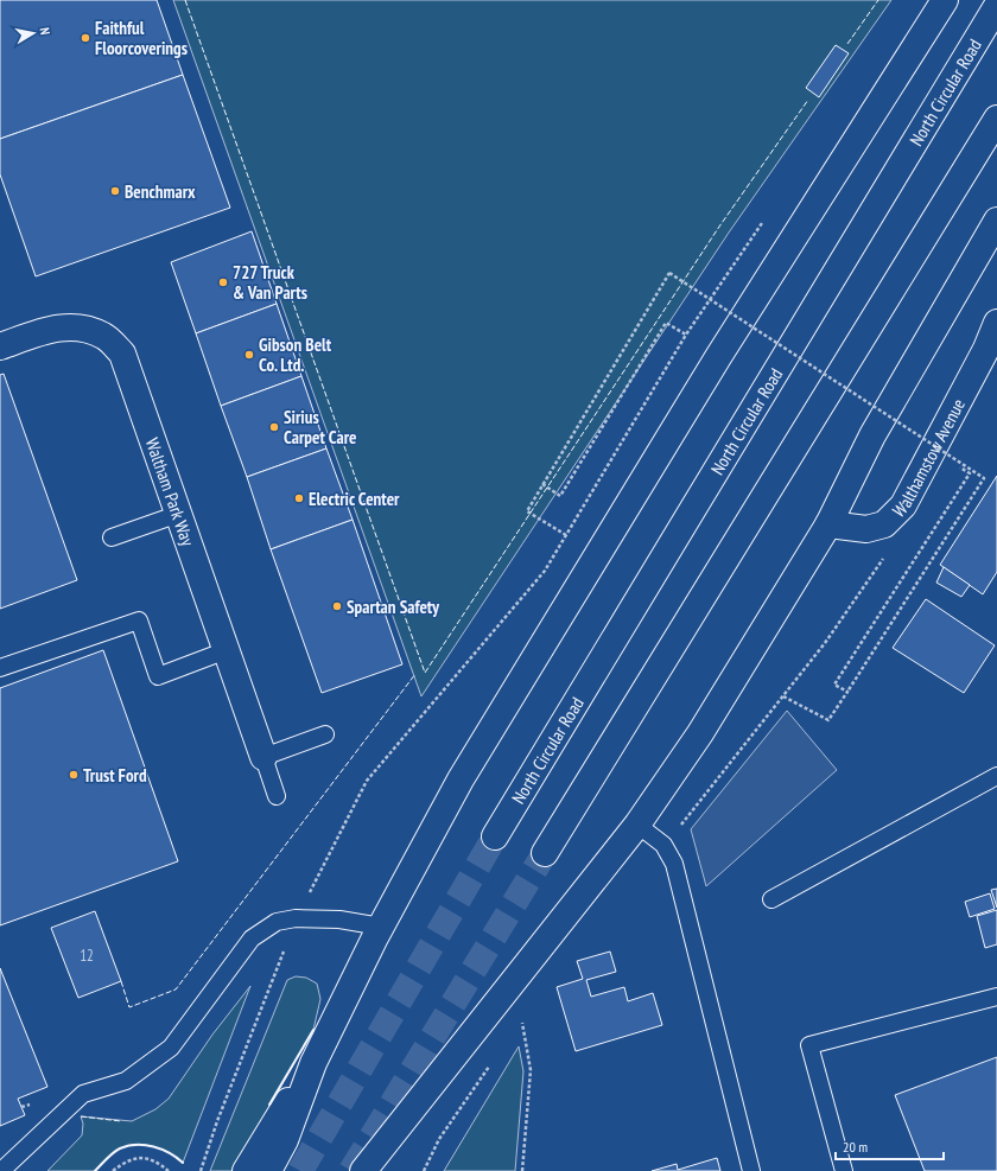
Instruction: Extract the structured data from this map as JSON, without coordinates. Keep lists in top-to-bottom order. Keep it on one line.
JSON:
{"streets":{"main road":["North Circular Road","Walthamstow Avenue","Waltham Park Way"]},"places":["Faithful Floorcoverings","Benchmarx","727 Truck & Van Parts","Gibson Belt Co. Ltd.","Sirius Carpet Care","Electric Center","Spartan Safety","Trust Ford"],"house_numbers":["12"],"scale_bar":"20 m","north":"right"}
